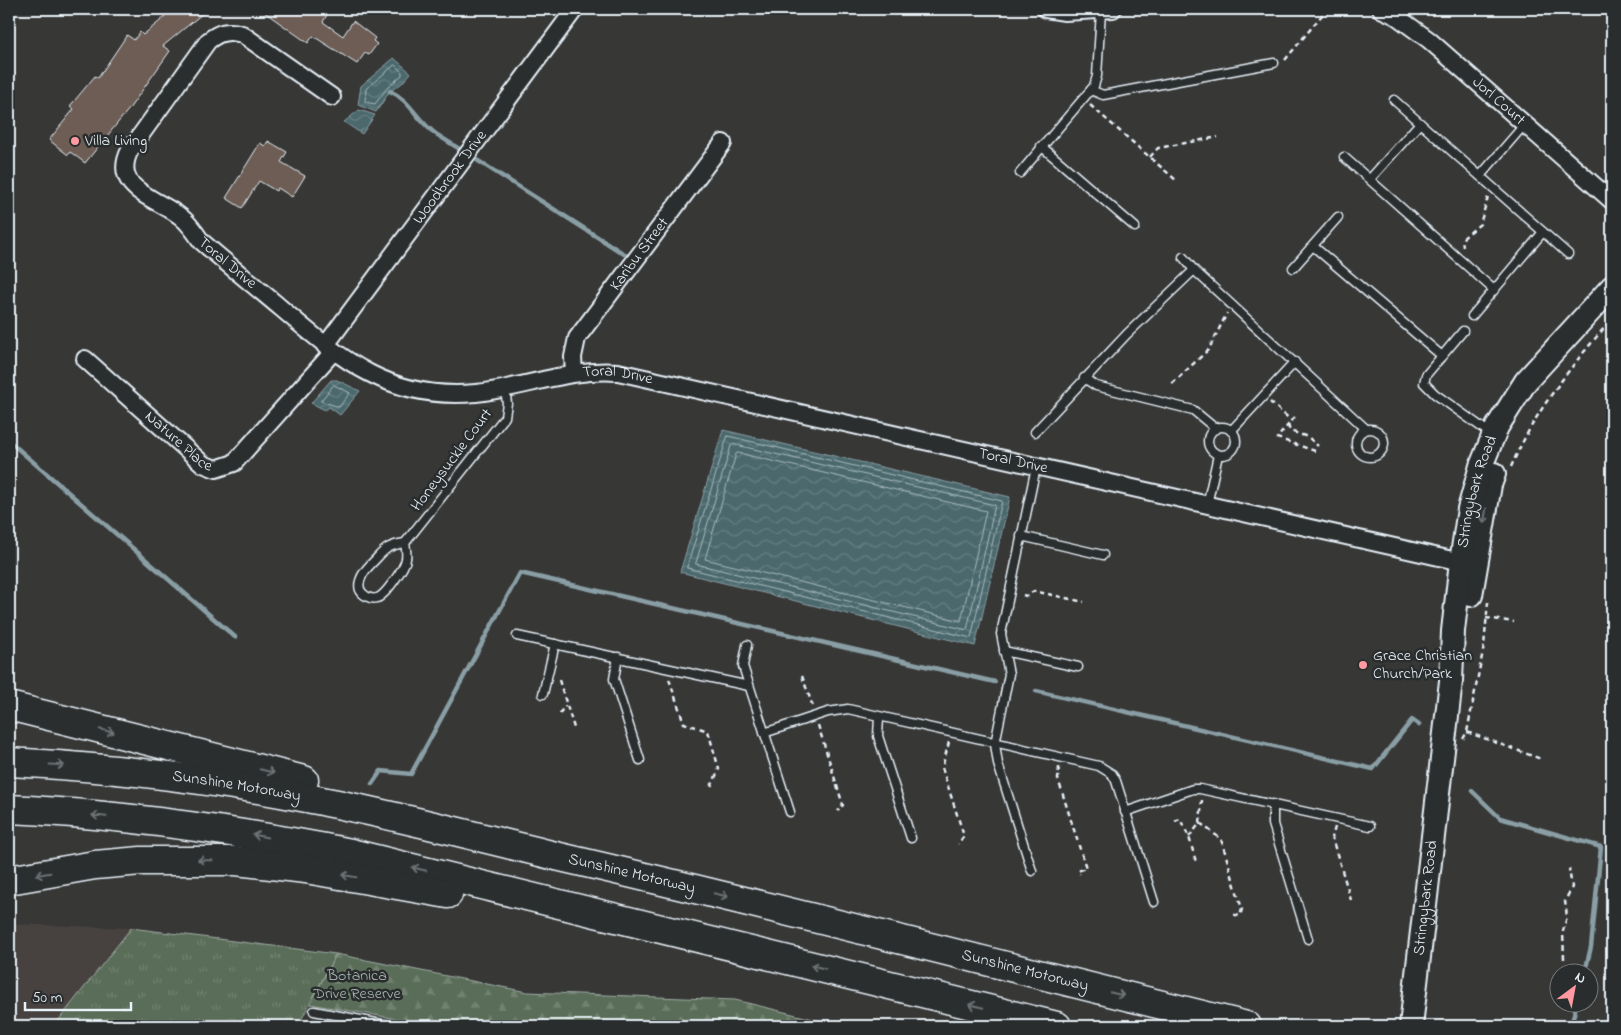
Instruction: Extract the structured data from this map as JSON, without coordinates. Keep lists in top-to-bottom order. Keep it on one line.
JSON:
{"streets":{"highway":["Sunshine Motorway"],"street":["Jorl Court","Woodbrook Drive","Karibu Street","Toral Drive","Nature Place","Stringybark Road"],"lane":["Honeysuckle Court"]},"crossings":[["Woodbrook Drive","Toral Drive"],["Woodbrook Drive","Nature Place"],["Karibu Street","Toral Drive"],["Toral Drive","Nature Place"],["Toral Drive","Honeysuckle Court"],["Toral Drive","Stringybark Road"]],"parks":["Botanica Drive Reserve"],"places":["Villa Living","Grace Christian Church/Park"],"scale_bar":"50 m","north":"top right"}
